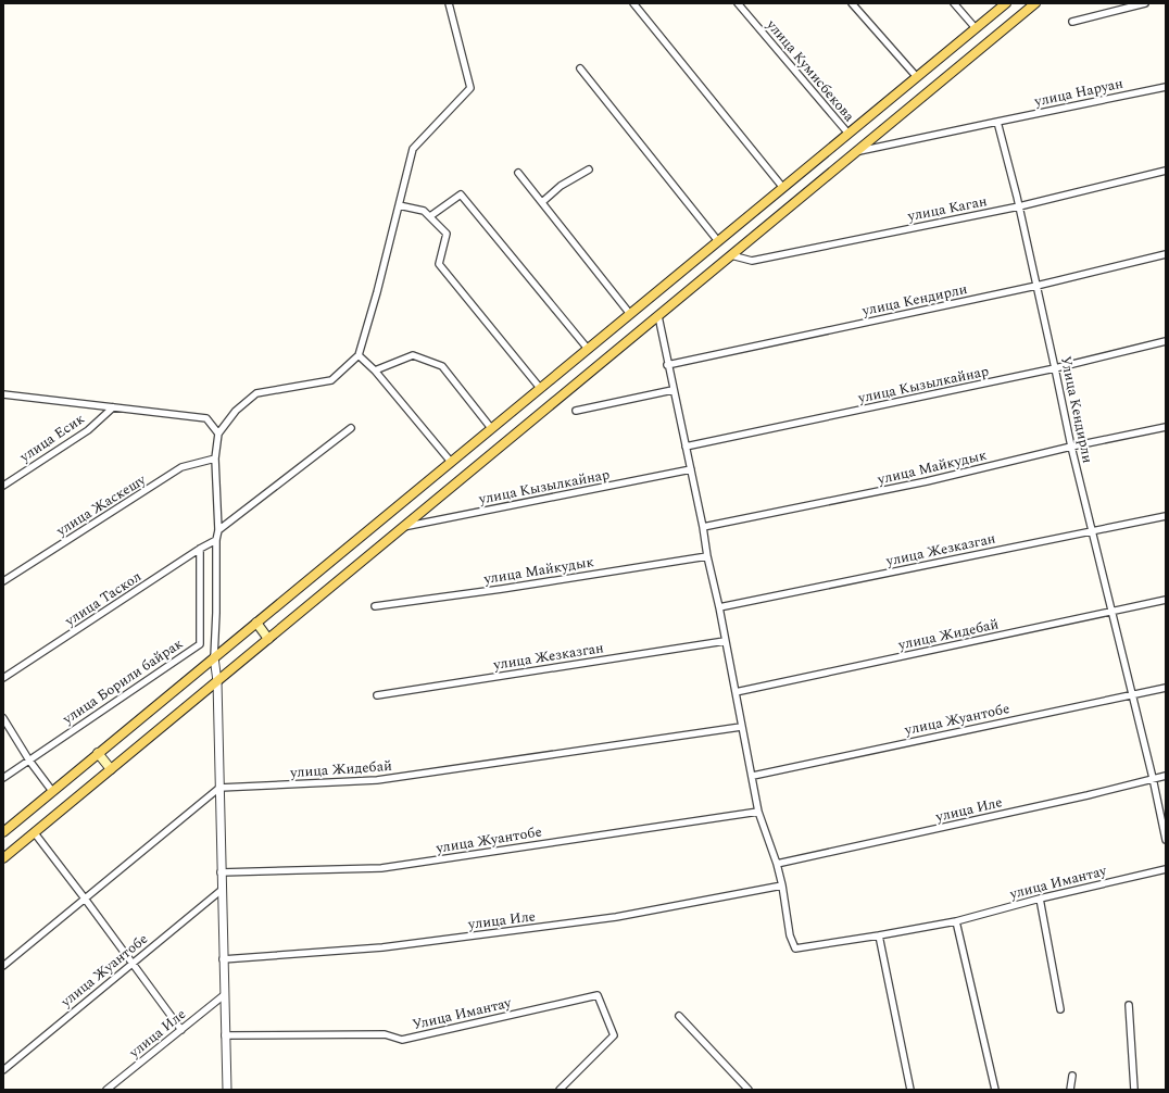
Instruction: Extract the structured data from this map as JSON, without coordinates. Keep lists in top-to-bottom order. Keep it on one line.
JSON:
{"streets":{"street":["улица Кумисбекова","улица Наруан","улица Каган","улица Кендирли","улица Кызылкайнар","Улица Кендирли","улица Есик","улица Майкудык","улица Жаскешу","улица Жезказган","улица Таскол","улица Жидебай","улица Борили байрак","улица Жуантобе","улица Иле","улица Имантау","Улица Имантау"]},"crossings":[["улица Наруан","Улица Кендирли"],["улица Каган","Улица Кендирли"],["улица Кендирли","Улица Кендирли"],["улица Кызылкайнар","Улица Кендирли"],["Улица Кендирли","улица Майкудык"],["Улица Кендирли","улица Жезказган"],["Улица Кендирли","улица Жидебай"],["Улица Кендирли","улица Жуантобе"],["Улица Кендирли","улица Иле"],["улица Таскол","улица Борили байрак"],["улица Иле","улица Имантау"]]}
